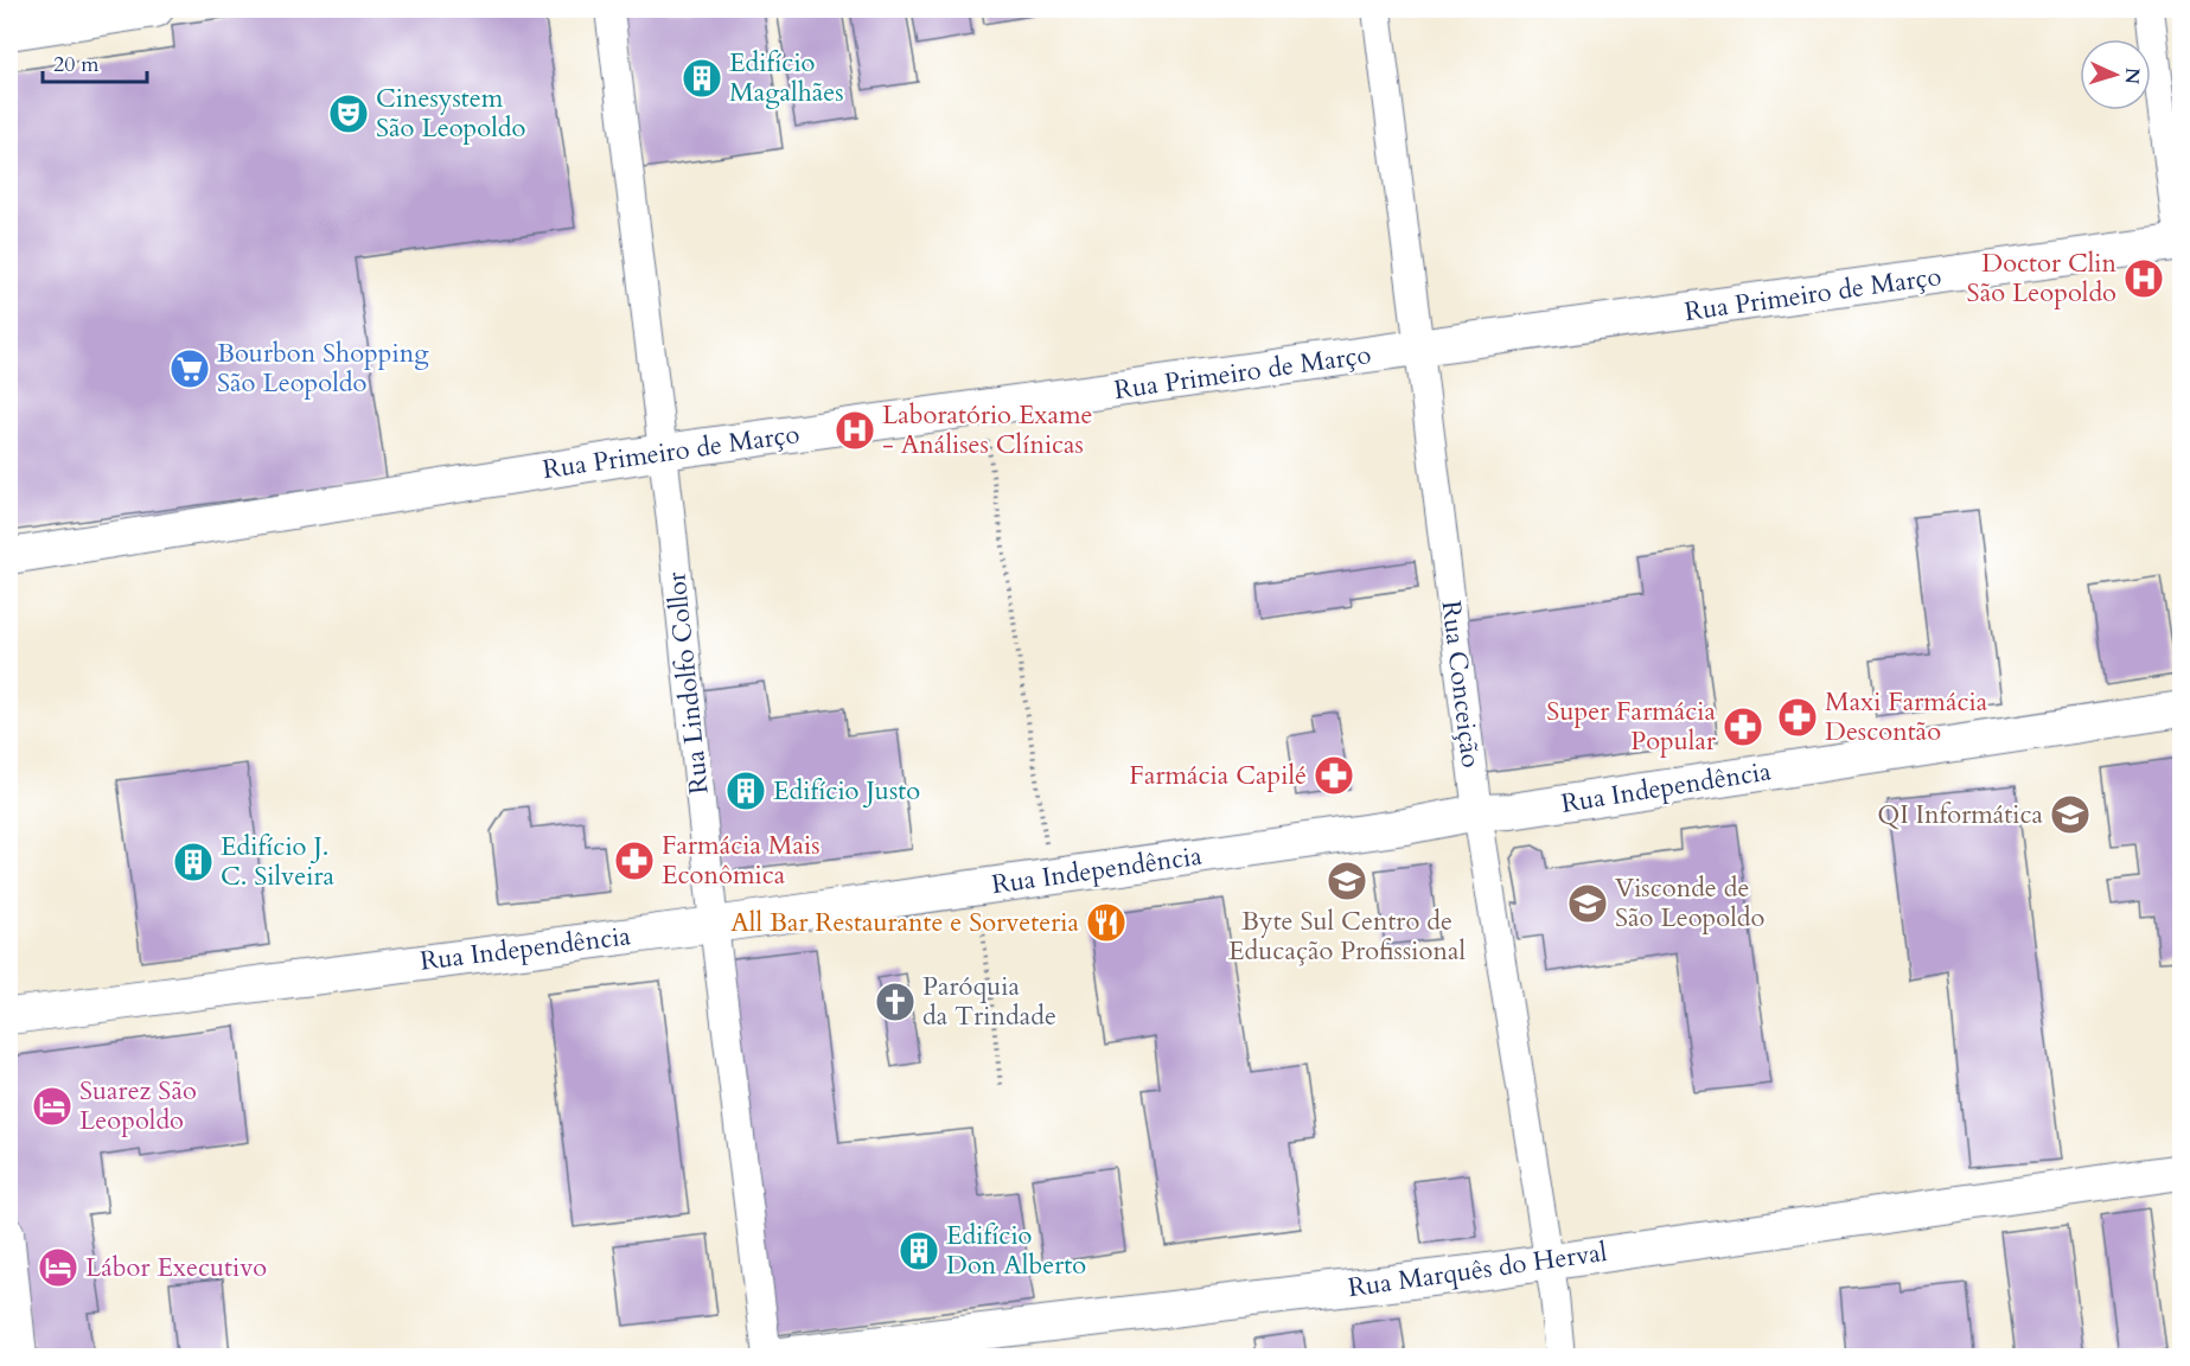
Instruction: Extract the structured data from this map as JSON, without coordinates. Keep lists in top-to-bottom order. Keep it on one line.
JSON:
{"streets":{"street":["Rua Primeiro de Março","Rua Lindolfo Collor","Rua Conceição","Rua Independência","Rua Marquês do Herval"]},"crossings":[["Rua Primeiro de Março","Rua Lindolfo Collor"],["Rua Primeiro de Março","Rua Conceição"],["Rua Lindolfo Collor","Rua Independência"],["Rua Lindolfo Collor","Rua Marquês do Herval"],["Rua Conceição","Rua Independência"],["Rua Conceição","Rua Marquês do Herval"]],"places":{"building":["Edifício Magalhães","Edifício Justo","Edifício J. C. Silveira","Edifício Don Alberto"],"theatre":["Cinesystem São Leopoldo"],"hospital":["Doctor Clin São Leopoldo","Laboratório Exame - Análises Clínicas"],"supermarket":["Bourbon Shopping São Leopoldo"],"pharmacy":["Maxi Farmácia Descontão","Super Farmácia Popular","Farmácia Capilé","Farmácia Mais Econômica"],"school or university":["QI Informática","Byte Sul Centro de Educação Profissional","Visconde de São Leopoldo"],"restaurant":["All Bar Restaurante e Sorveteria"],"church":["Paróquia da Trindade"],"hotel":["Suarez São Leopoldo","Lábor Executivo"]},"scale_bar":"20 m","north":"right"}
